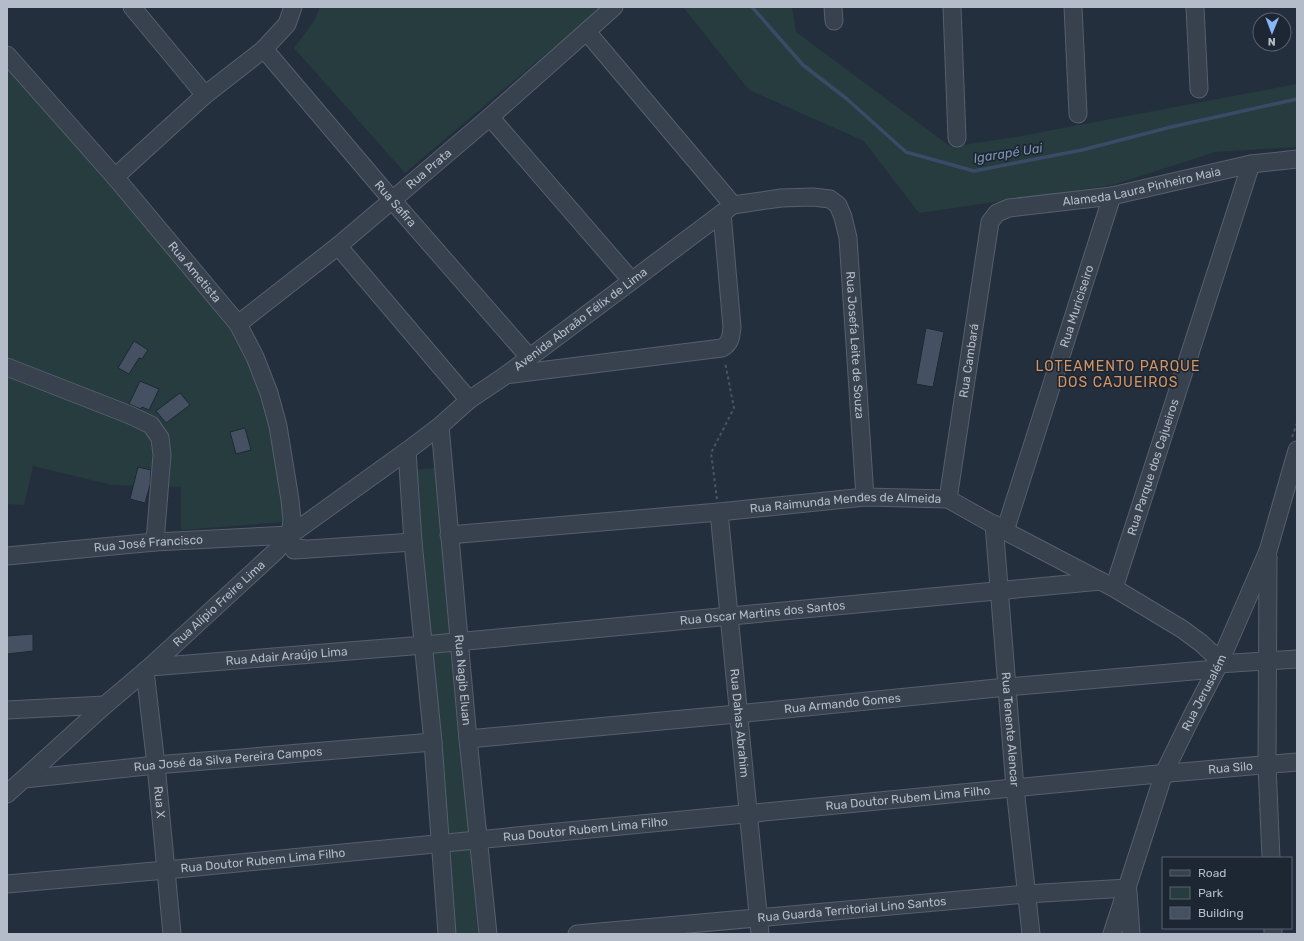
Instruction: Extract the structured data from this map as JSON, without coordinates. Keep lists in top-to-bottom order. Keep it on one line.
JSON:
{"streets":{"street":["Rua Prata","Alameda Laura Pinheiro Maia","Rua Safira","Rua Ametista","Rua Muriciseiro","Avenida Abraão Félix de Lima","Rua Josefa Leite de Souza","Rua Cambará","Rua Parque dos Cajueiros","Rua Raimunda Mendes de Almeida","Rua José Francisco","Rua Alípio Freire Lima","Rua Oscar Martins dos Santos","Rua Adair Araújo Lima","Rua Nagib Eluan","Rua Jerusalém","Rua Armando Gomes","Rua Dahas Abrahim","Rua Tenente Alencar","Rua José da Silva Pereira Campos","Rua Silo","Rua Doutor Rubem Lima Filho","Rua X","Rua Guarda Territorial Lino Santos"]},"crossings":[["Rua Prata","Rua Safira"],["Rua Prata","Rua Ametista"],["Alameda Laura Pinheiro Maia","Rua Muriciseiro"],["Alameda Laura Pinheiro Maia","Rua Cambará"],["Alameda Laura Pinheiro Maia","Rua Parque dos Cajueiros"],["Rua Safira","Avenida Abraão Félix de Lima"],["Rua Ametista","Rua José Francisco"],["Rua Ametista","Rua Alípio Freire Lima"],["Rua Muriciseiro","Rua Raimunda Mendes de Almeida"],["Rua Muriciseiro","Rua Tenente Alencar"],["Avenida Abraão Félix de Lima","Rua Josefa Leite de Souza"],["Avenida Abraão Félix de Lima","Rua Alípio Freire Lima"],["Avenida Abraão Félix de Lima","Rua Nagib Eluan"],["Rua Josefa Leite de Souza","Rua Raimunda Mendes de Almeida"],["Rua Cambará","Rua Raimunda Mendes de Almeida"],["Rua Parque dos Cajueiros","Rua Raimunda Mendes de Almeida"],["Rua Parque dos Cajueiros","Rua Oscar Martins dos Santos"],["Rua Raimunda Mendes de Almeida","Rua Oscar Martins dos Santos"],["Rua Raimunda Mendes de Almeida","Rua Nagib Eluan"],["Rua Raimunda Mendes de Almeida","Rua Jerusalém"],["Rua Raimunda Mendes de Almeida","Rua Armando Gomes"],["Rua Raimunda Mendes de Almeida","Rua Dahas Abrahim"],["Rua Raimunda Mendes de Almeida","Rua Tenente Alencar"],["Rua José Francisco","Rua Alípio Freire Lima"],["Rua Alípio Freire Lima","Rua Adair Araújo Lima"],["Rua Alípio Freire Lima","Rua Nagib Eluan"],["Rua Alípio Freire Lima","Rua José da Silva Pereira Campos"],["Rua Alípio Freire Lima","Rua X"],["Rua Oscar Martins dos Santos","Rua Adair Araújo Lima"],["Rua Oscar Martins dos Santos","Rua Nagib Eluan"],["Rua Oscar Martins dos Santos","Rua Dahas Abrahim"],["Rua Oscar Martins dos Santos","Rua Tenente Alencar"],["Rua Adair Araújo Lima","Rua X"],["Rua Nagib Eluan","Rua Armando Gomes"],["Rua Nagib Eluan","Rua Doutor Rubem Lima Filho"],["Rua Jerusalém","Rua Armando Gomes"],["Rua Jerusalém","Rua Silo"],["Rua Jerusalém","Rua Doutor Rubem Lima Filho"],["Rua Jerusalém","Rua Guarda Territorial Lino Santos"],["Rua Armando Gomes","Rua Dahas Abrahim"],["Rua Armando Gomes","Rua Tenente Alencar"],["Rua Dahas Abrahim","Rua Doutor Rubem Lima Filho"],["Rua Dahas Abrahim","Rua Guarda Territorial Lino Santos"],["Rua Tenente Alencar","Rua Doutor Rubem Lima Filho"],["Rua Tenente Alencar","Rua Guarda Territorial Lino Santos"],["Rua José da Silva Pereira Campos","Rua X"],["Rua Silo","Rua Doutor Rubem Lima Filho"],["Rua Doutor Rubem Lima Filho","Rua X"]],"districts":["LOTEAMENTO PARQUE DOS CAJUEIROS"],"water":["Igarapé Uai"],"legend":["Road","Park","Building"],"north":"bottom"}
